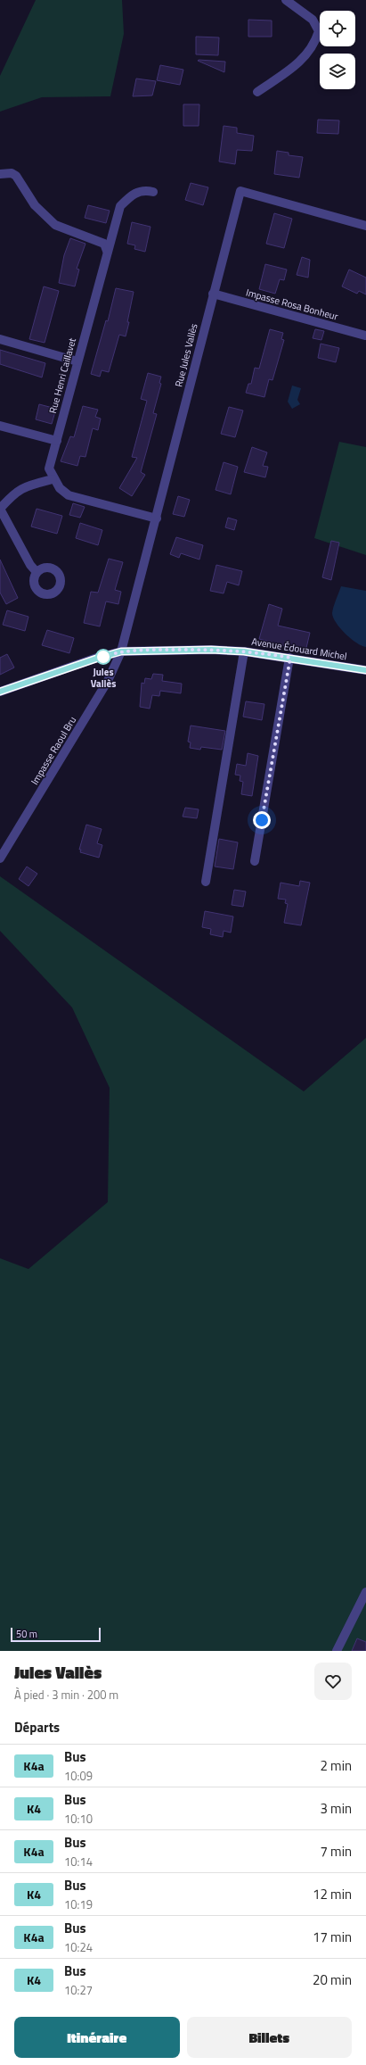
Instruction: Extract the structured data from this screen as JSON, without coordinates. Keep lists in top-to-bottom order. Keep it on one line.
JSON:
{"streets":{"street":["Impasse Rosa Bonheur","Rue Jules Vallès","Rue Henri Caillavet","Avenue Édouard Michel","Impasse Raoul Bru"]},"crossings":[["Impasse Rosa Bonheur","Rue Jules Vallès"],["Rue Jules Vallès","Avenue Édouard Michel"],["Rue Jules Vallès","Impasse Raoul Bru"],["Avenue Édouard Michel","Impasse Raoul Bru"]],"places":["Jules Vallès"],"lines":["bus line K4a"],"scale_bar":"50 m","page":{"scale":"50 m","heading":[["Jules Vallès","À pied · 3 min · 200 m"],"Départs"],"list":[{"mark":"K4a","name":"Bus","note":"10:09","value":"2 min"},{"mark":"K4","name":"Bus","note":"10:10","value":"3 min"},{"mark":"K4a","name":"Bus","note":"10:14","value":"7 min"},{"mark":"K4","name":"Bus","note":"10:19","value":"12 min"},{"mark":"K4a","name":"Bus","note":"10:24","value":"17 min"},{"mark":"K4","name":"Bus","note":"10:27","value":"20 min"}],"buttons":["Itinéraire","Billets"]}}
